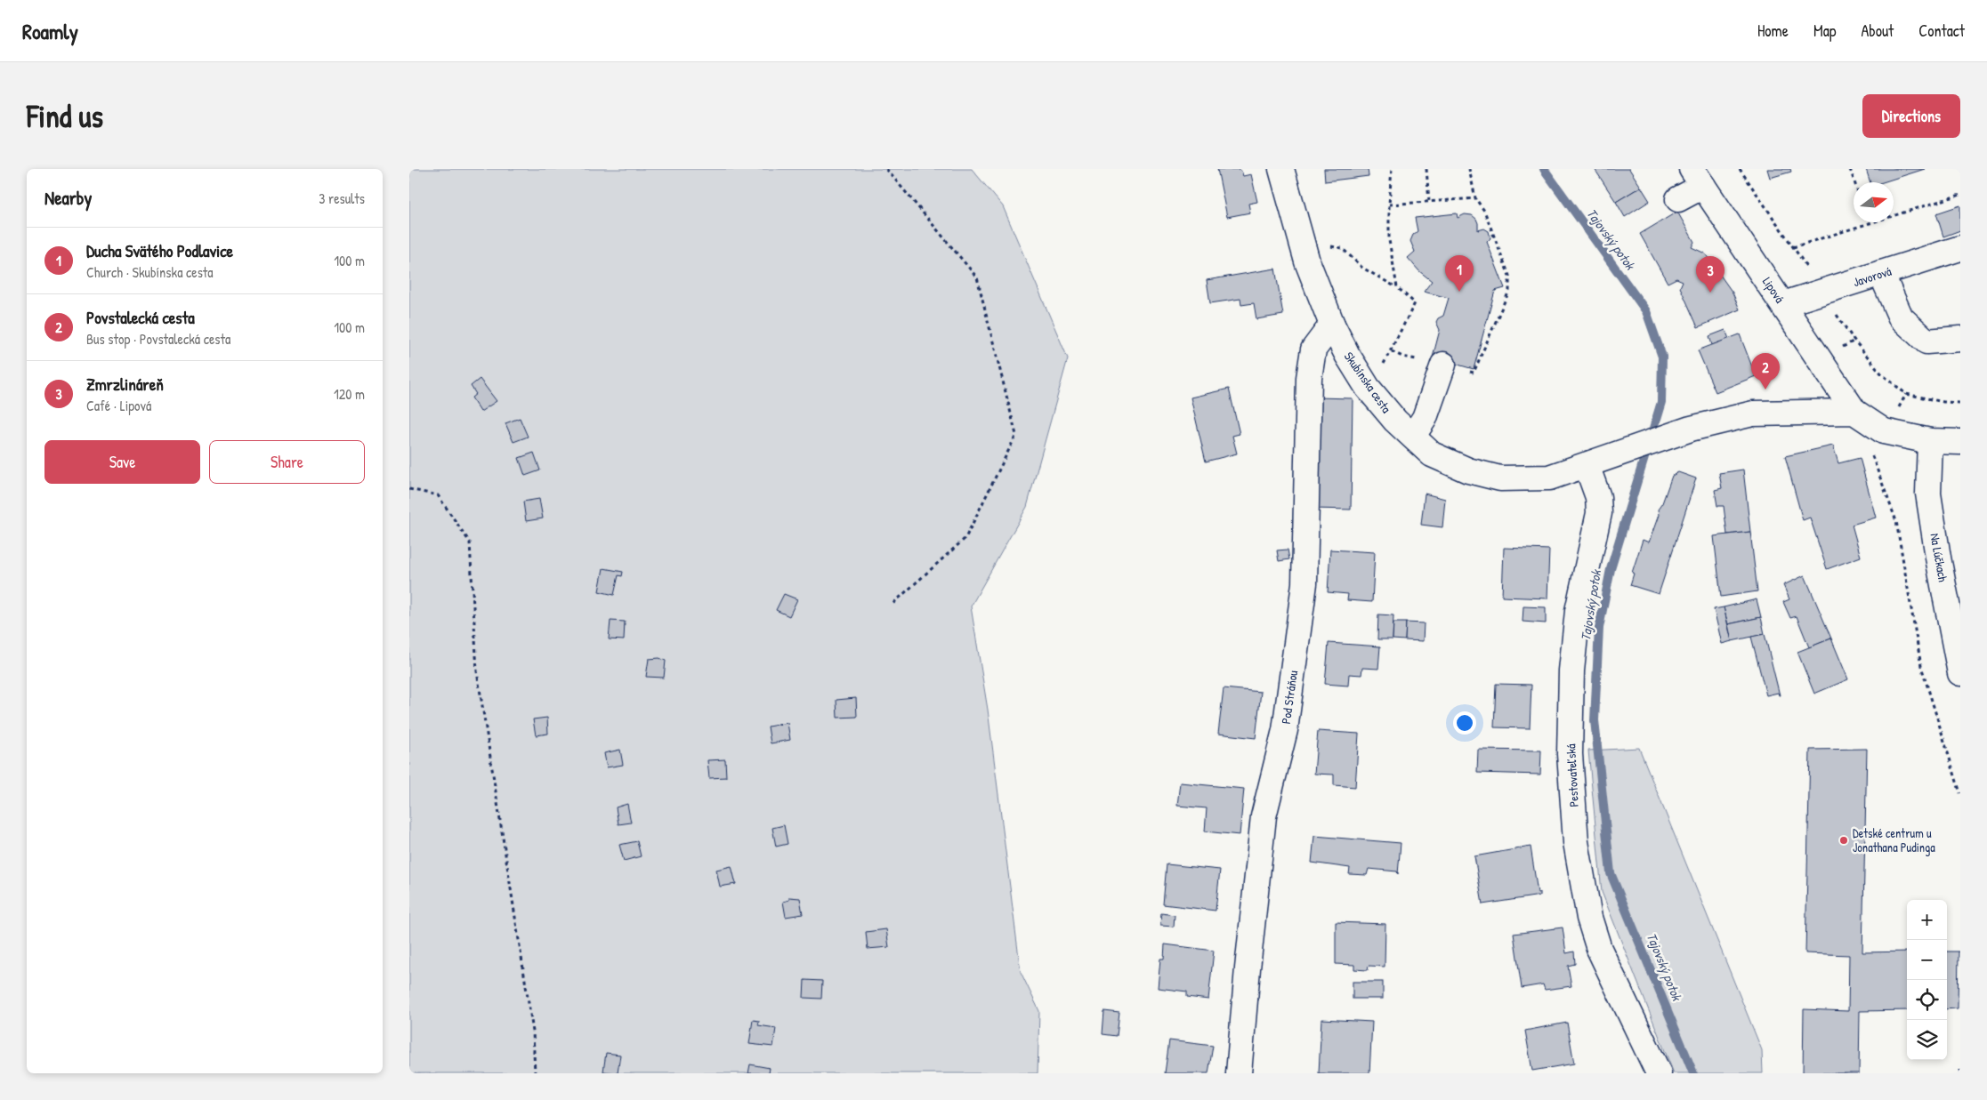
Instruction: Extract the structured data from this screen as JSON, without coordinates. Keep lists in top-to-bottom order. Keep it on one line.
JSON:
{"streets":{"street":["Javorová","Lipová","Skubínska cesta","Na Lúčkach","Pod Stráňou","Pestovateľská"]},"crossings":[["Javorová","Lipová"],["Lipová","Skubínska cesta"],["Skubínska cesta","Pod Stráňou"],["Skubínska cesta","Pestovateľská"]],"water":["Tajovský potok"],"places":["Detské centrum u Jonathana Pudinga"],"north":"right","page":{"header":"Roamly","nav":["Home","Map","About","Contact"],"buttons":["Directions",["Save","Share"]],"title":"Find us","heading":["Nearby","3 results"],"list":[{"mark":"1","name":"Ducha Svätého Podlavice","note":"Church · Skubínska cesta","value":"100 m"},{"mark":"2","name":"Povstalecká cesta","note":"Bus stop · Povstalecká cesta","value":"100 m"},{"mark":"3","name":"Zmrzlináreň","note":"Café · Lipová","value":"120 m"}],"pins":["1","3","2"],"map_buttons":["+","−"]}}
